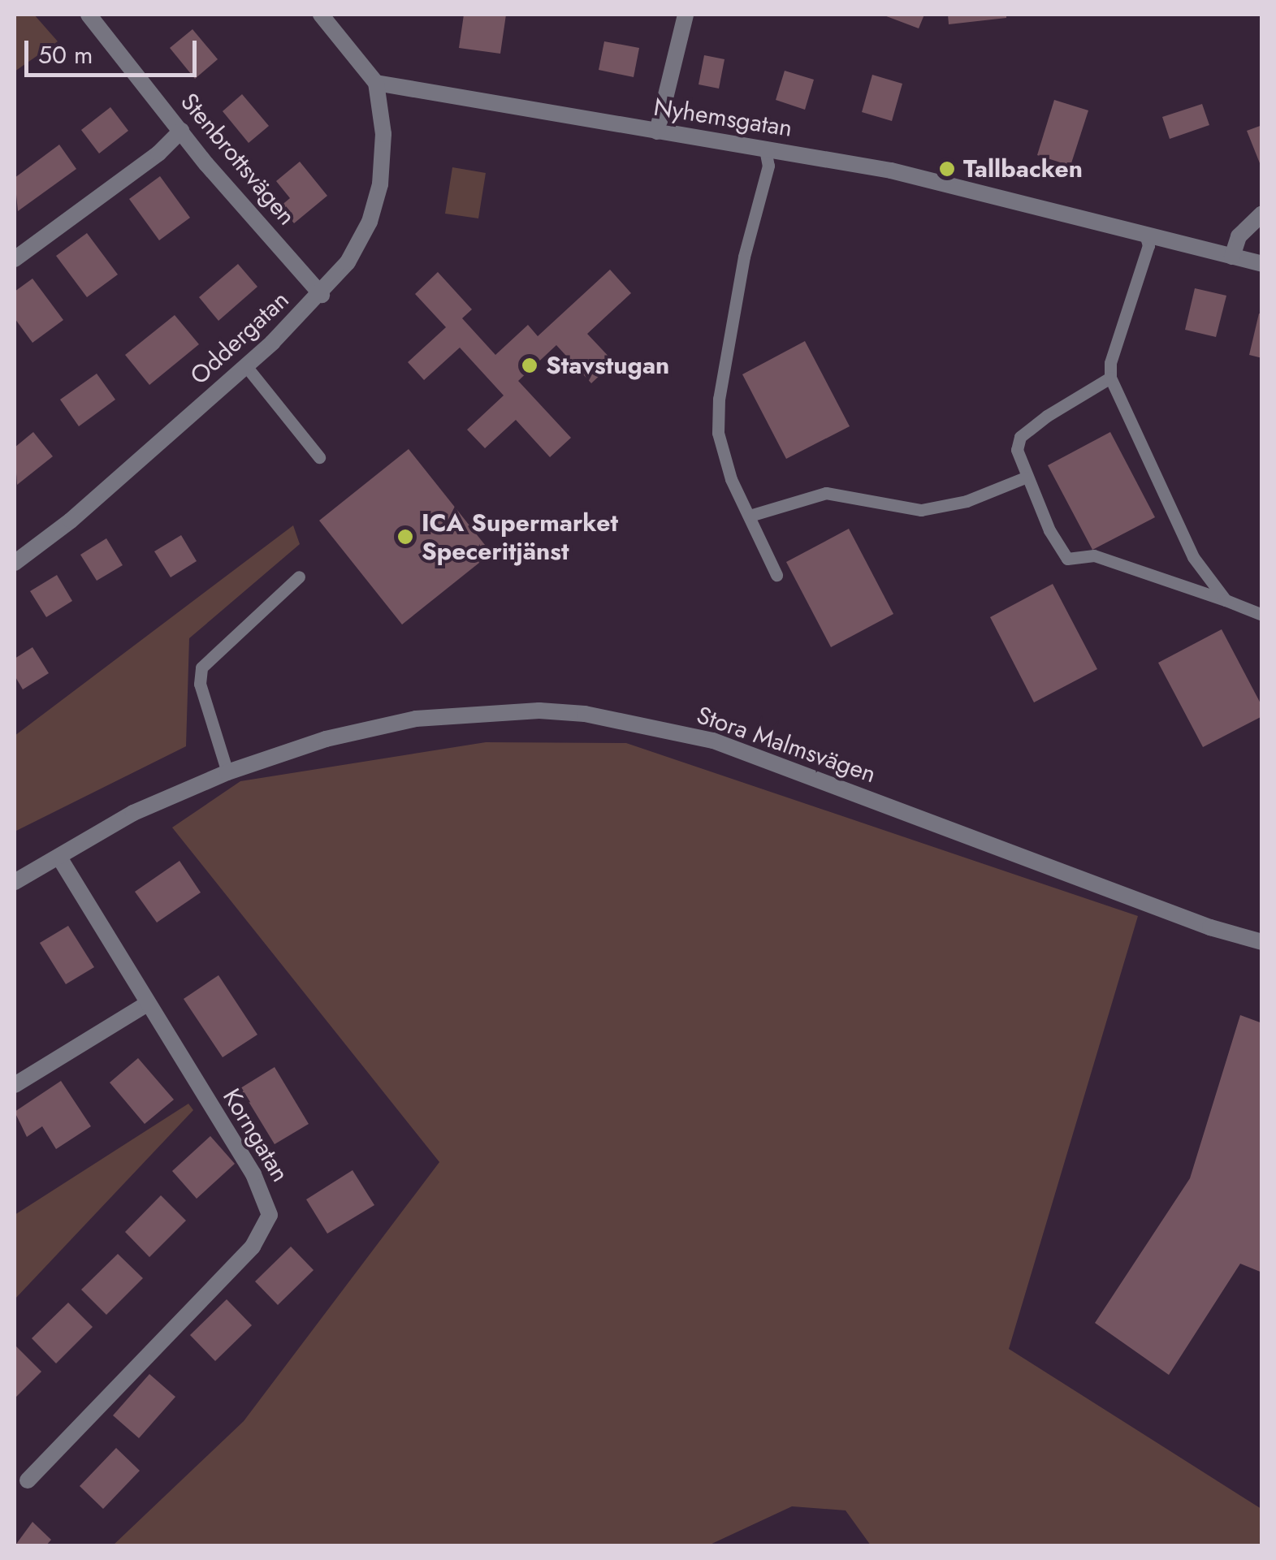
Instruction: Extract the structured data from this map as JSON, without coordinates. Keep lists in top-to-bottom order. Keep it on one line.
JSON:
{"streets":{"street":["Nyhemsgatan","Stenbrottsvägen","Oddergatan","Stora Malmsvägen","Korngatan"]},"crossings":[["Nyhemsgatan","Oddergatan"],["Stenbrottsvägen","Oddergatan"],["Stora Malmsvägen","Korngatan"]],"places":["Tallbacken","Stavstugan","ICA Supermarket Speceritjänst"],"scale_bar":"50 m"}
